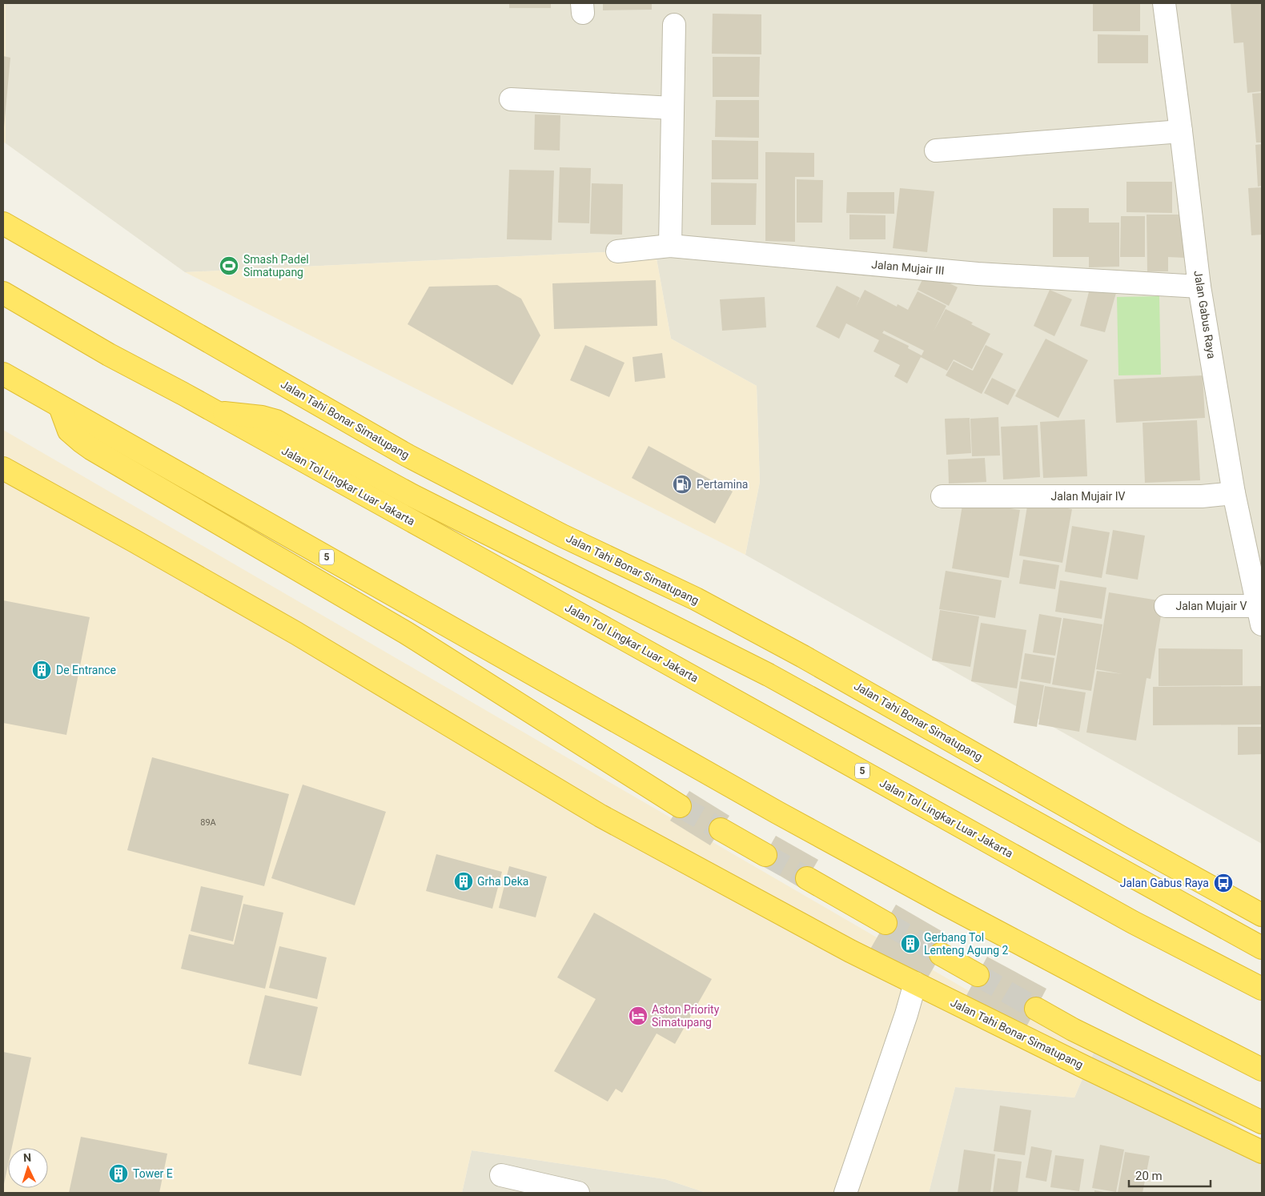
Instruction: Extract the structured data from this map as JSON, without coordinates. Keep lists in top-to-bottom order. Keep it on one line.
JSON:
{"streets":{"highway":["Jalan Tahi Bonar Simatupang","Jalan Tol Lingkar Luar Jakarta","5"],"street":["Jalan Mujair III","Jalan Gabus Raya","Jalan Mujair IV","Jalan Mujair V"]},"crossings":[["Jalan Mujair III","Jalan Gabus Raya"],["Jalan Gabus Raya","Jalan Mujair IV"],["Jalan Gabus Raya","Jalan Mujair V"]],"places":{"sports":["Smash Padel Simatupang"],"fuel station":["Pertamina"],"building":["De Entrance","Grha Deka","Gerbang Tol Lenteng Agung 2","Tower E"],"bus stop":["Jalan Gabus Raya"],"hotel":["Aston Priority Simatupang"]},"house_numbers":["89A"],"scale_bar":"20 m","north":"top"}
